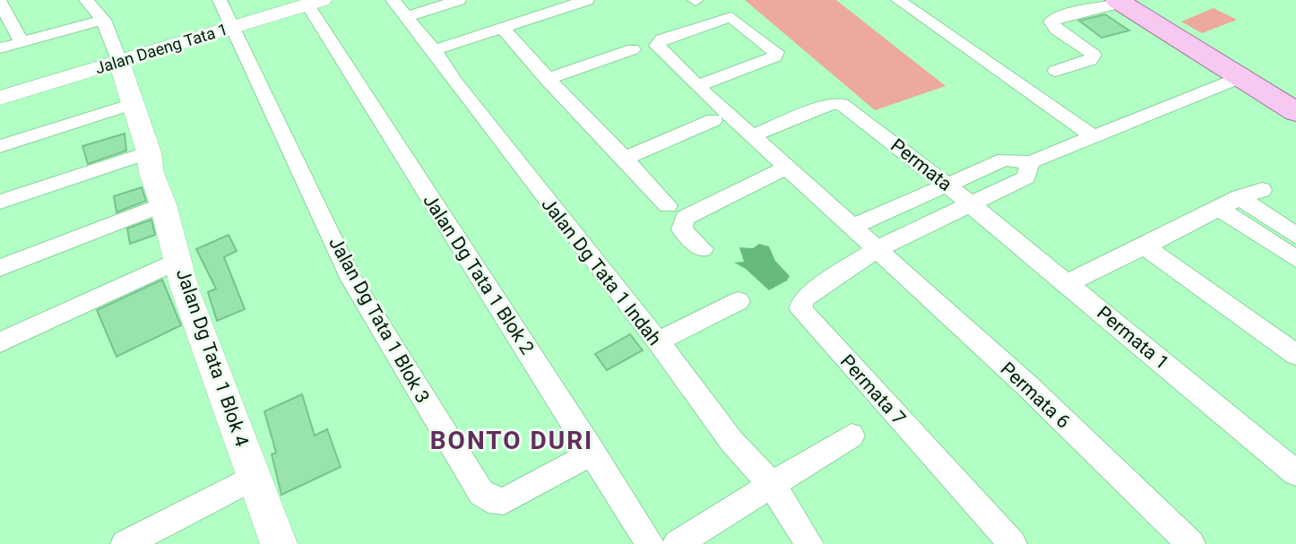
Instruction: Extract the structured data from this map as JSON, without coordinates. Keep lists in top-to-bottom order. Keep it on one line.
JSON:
{"streets":{"street":["Jalan Daeng Tata 1","Permata","Jalan Dg Tata 1 Indah","Jalan Dg Tata 1 Blok 2","Jalan Dg Tata 1 Blok 3","Permata 1","Jalan Dg Tata 1 Blok 4","Permata 7","Permata 6"]},"crossings":[["Jalan Daeng Tata 1","Jalan Dg Tata 1 Blok 2"],["Jalan Daeng Tata 1","Jalan Dg Tata 1 Blok 3"],["Jalan Daeng Tata 1","Jalan Dg Tata 1 Blok 4"],["Permata","Permata 1"],["Permata","Permata 7"],["Permata","Permata 6"],["Jalan Dg Tata 1 Blok 2","Jalan Dg Tata 1 Blok 3"],["Permata 7","Permata 6"]],"districts":["BONTO DURI"]}
